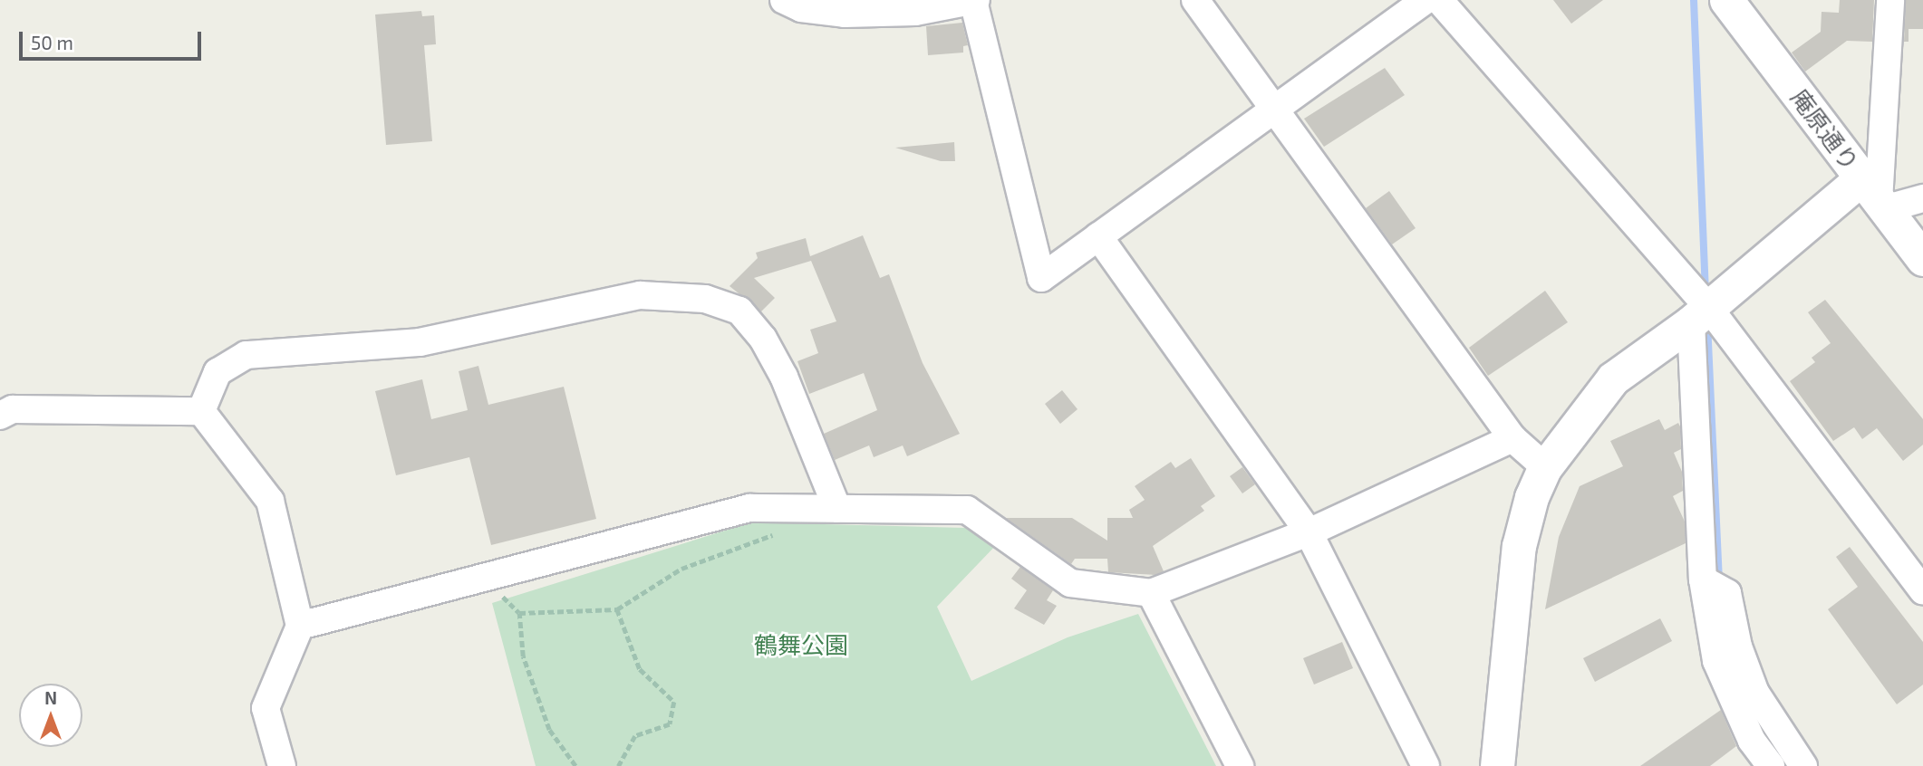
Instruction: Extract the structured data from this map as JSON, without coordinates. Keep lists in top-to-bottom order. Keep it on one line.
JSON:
{"streets":{"street":["庵原通り"]},"parks":["鶴舞公園"],"scale_bar":"50 m","north":"top"}
